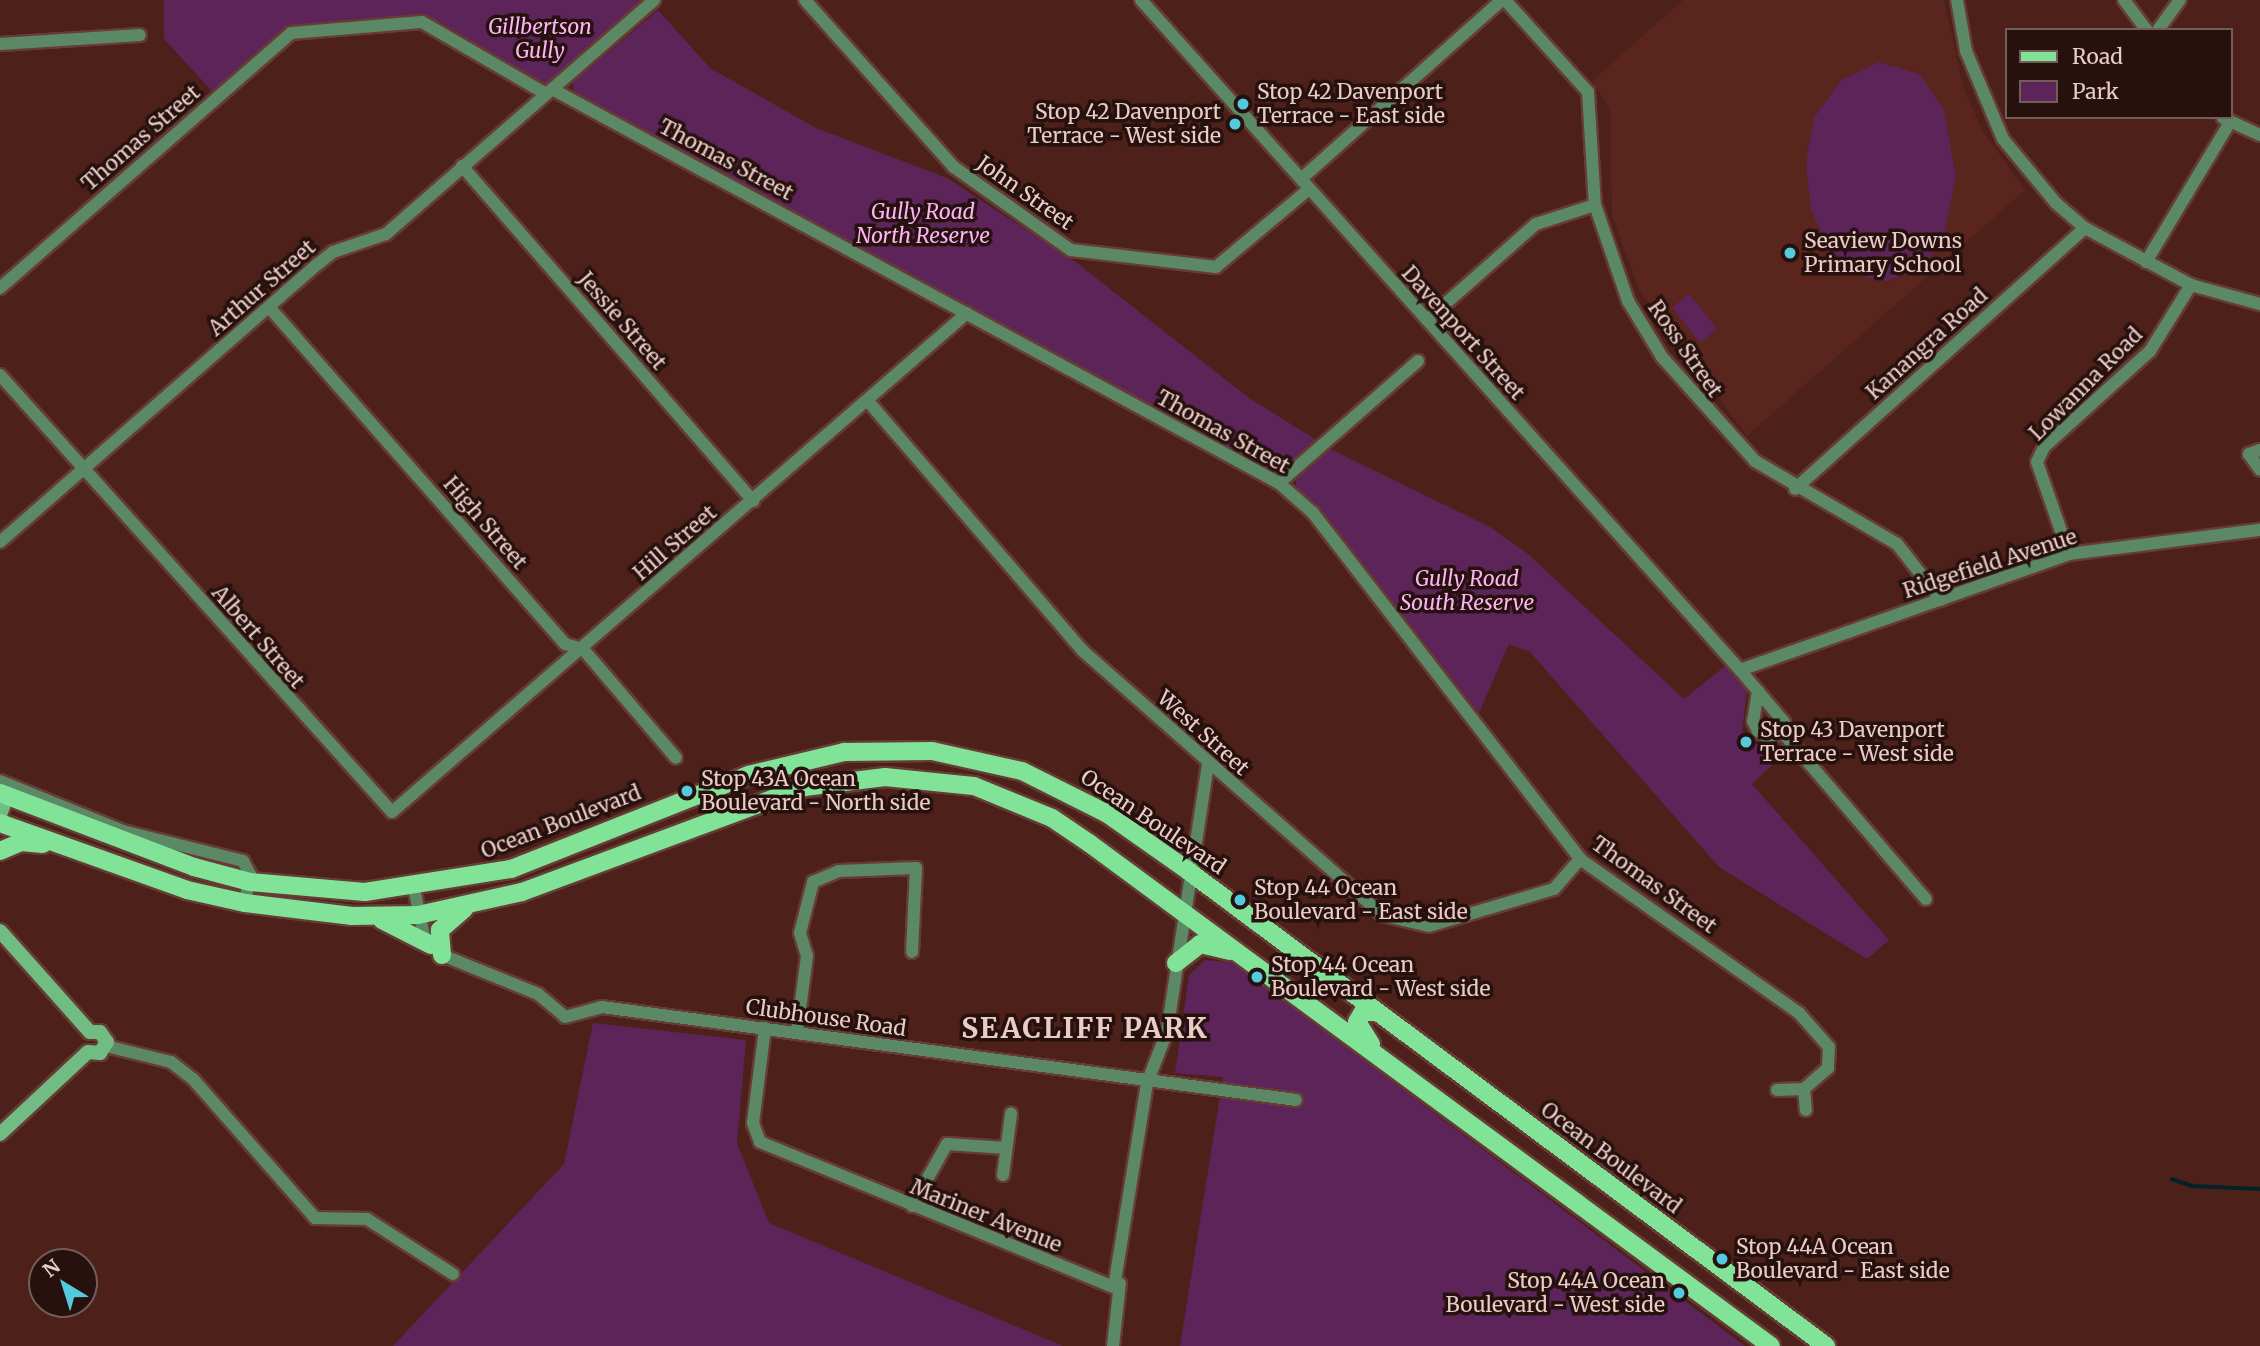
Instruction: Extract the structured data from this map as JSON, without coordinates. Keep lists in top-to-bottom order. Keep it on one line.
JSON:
{"streets":{"main road":["Ocean Boulevard"],"street":["Thomas Street","John Street","Arthur Street","Jessie Street","Davenport Street","Kanangra Road","Ross Street","Lowanna Road","High Street","Hill Street","Ridgefield Avenue","Albert Street","West Street","Clubhouse Road","Mariner Avenue"]},"crossings":[["Thomas Street","Arthur Street"],["Thomas Street","Hill Street"],["Thomas Street","West Street"],["John Street","Davenport Street"],["John Street","Ross Street"],["Arthur Street","Jessie Street"],["Arthur Street","High Street"],["Arthur Street","Albert Street"],["Jessie Street","Hill Street"],["Davenport Street","Ridgefield Avenue"],["Kanangra Road","Ross Street"],["Ross Street","Ridgefield Avenue"],["Lowanna Road","Ridgefield Avenue"],["High Street","Hill Street"],["Hill Street","Albert Street"],["Hill Street","West Street"],["Clubhouse Road","Mariner Avenue"]],"districts":["SEACLIFF PARK"],"parks":["Gillbertson Gully","Gully Road North Reserve","Gully Road South Reserve"],"places":["Stop 42 Davenport Terrace - East side","Stop 42 Davenport Terrace - West side","Seaview Downs Primary School","Stop 43 Davenport Terrace - West side","Stop 43A Ocean Boulevard - North side","Stop 44 Ocean Boulevard - East side","Stop 44 Ocean Boulevard - West side","Stop 44A Ocean Boulevard - East side","Stop 44A Ocean Boulevard - West side"],"legend":["Road","Park"],"north":"top left"}
